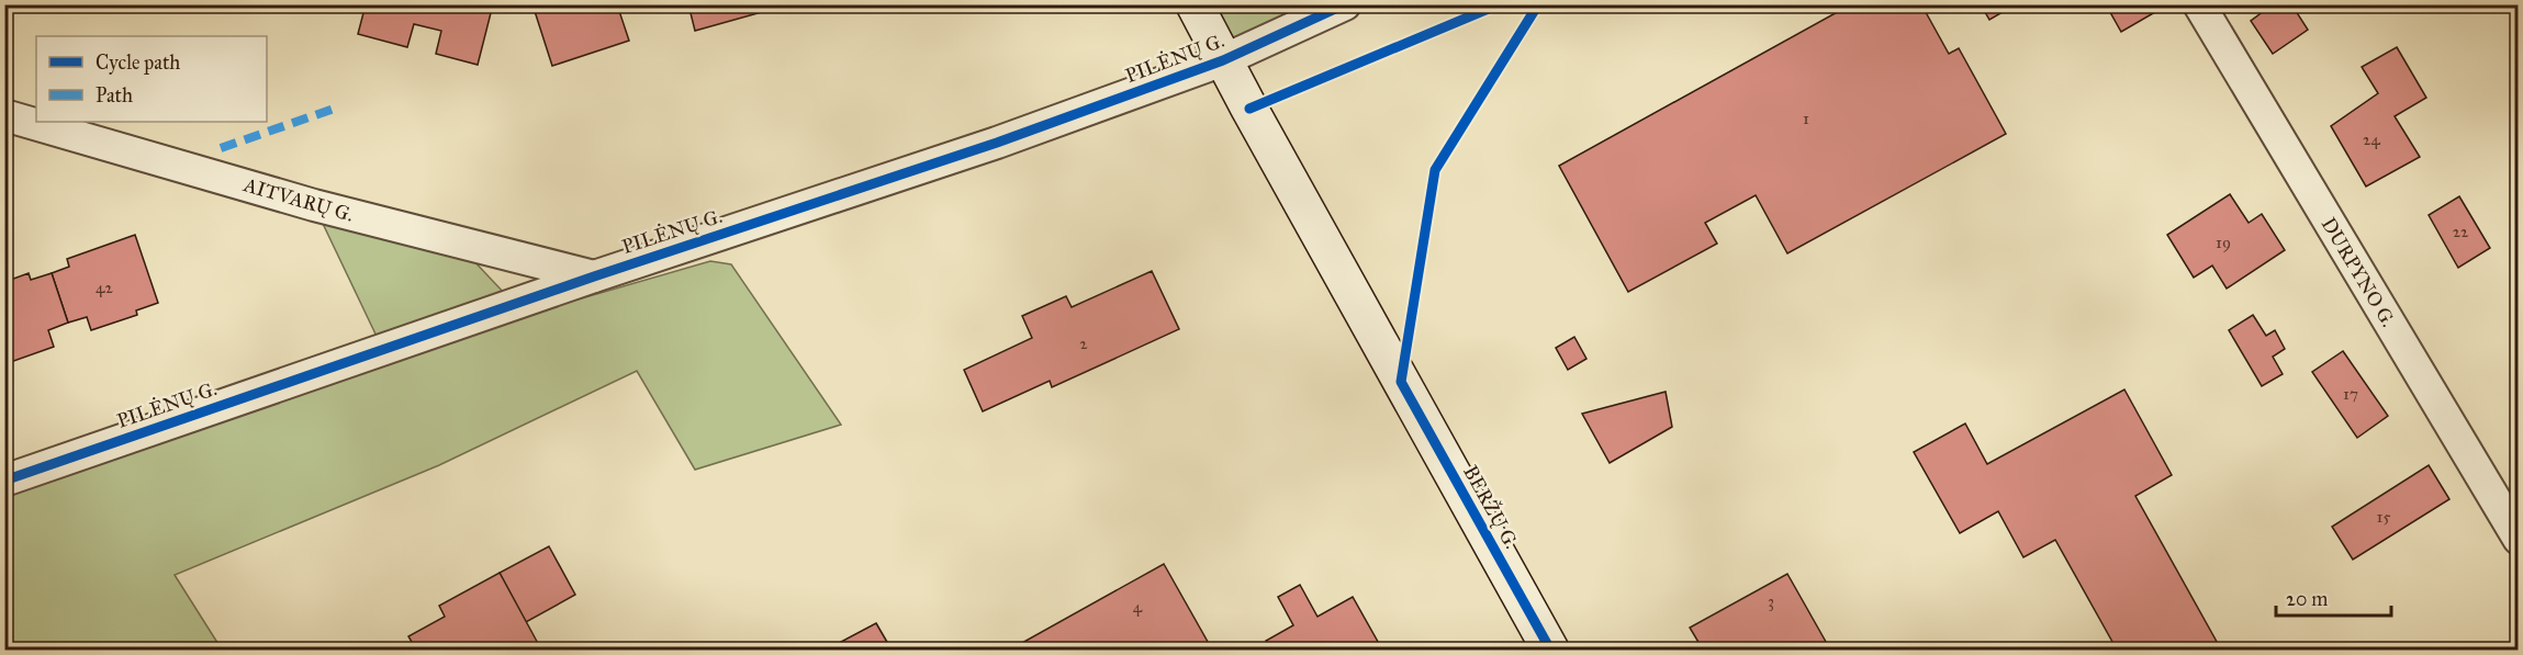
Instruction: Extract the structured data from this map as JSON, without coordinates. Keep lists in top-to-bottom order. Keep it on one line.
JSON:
{"streets":{"main road":["BERŽŲ G."],"street":["PILĖNŲ G.","AITVARŲ G.","DURPYNO G."]},"crossings":[["PILĖNŲ G.","AITVARŲ G."],["PILĖNŲ G.","BERŽŲ G."]],"house_numbers":["1","24","22","19","42","2","17","15","3","4"],"legend":["Cycle path","Path"],"scale_bar":"20 m"}
